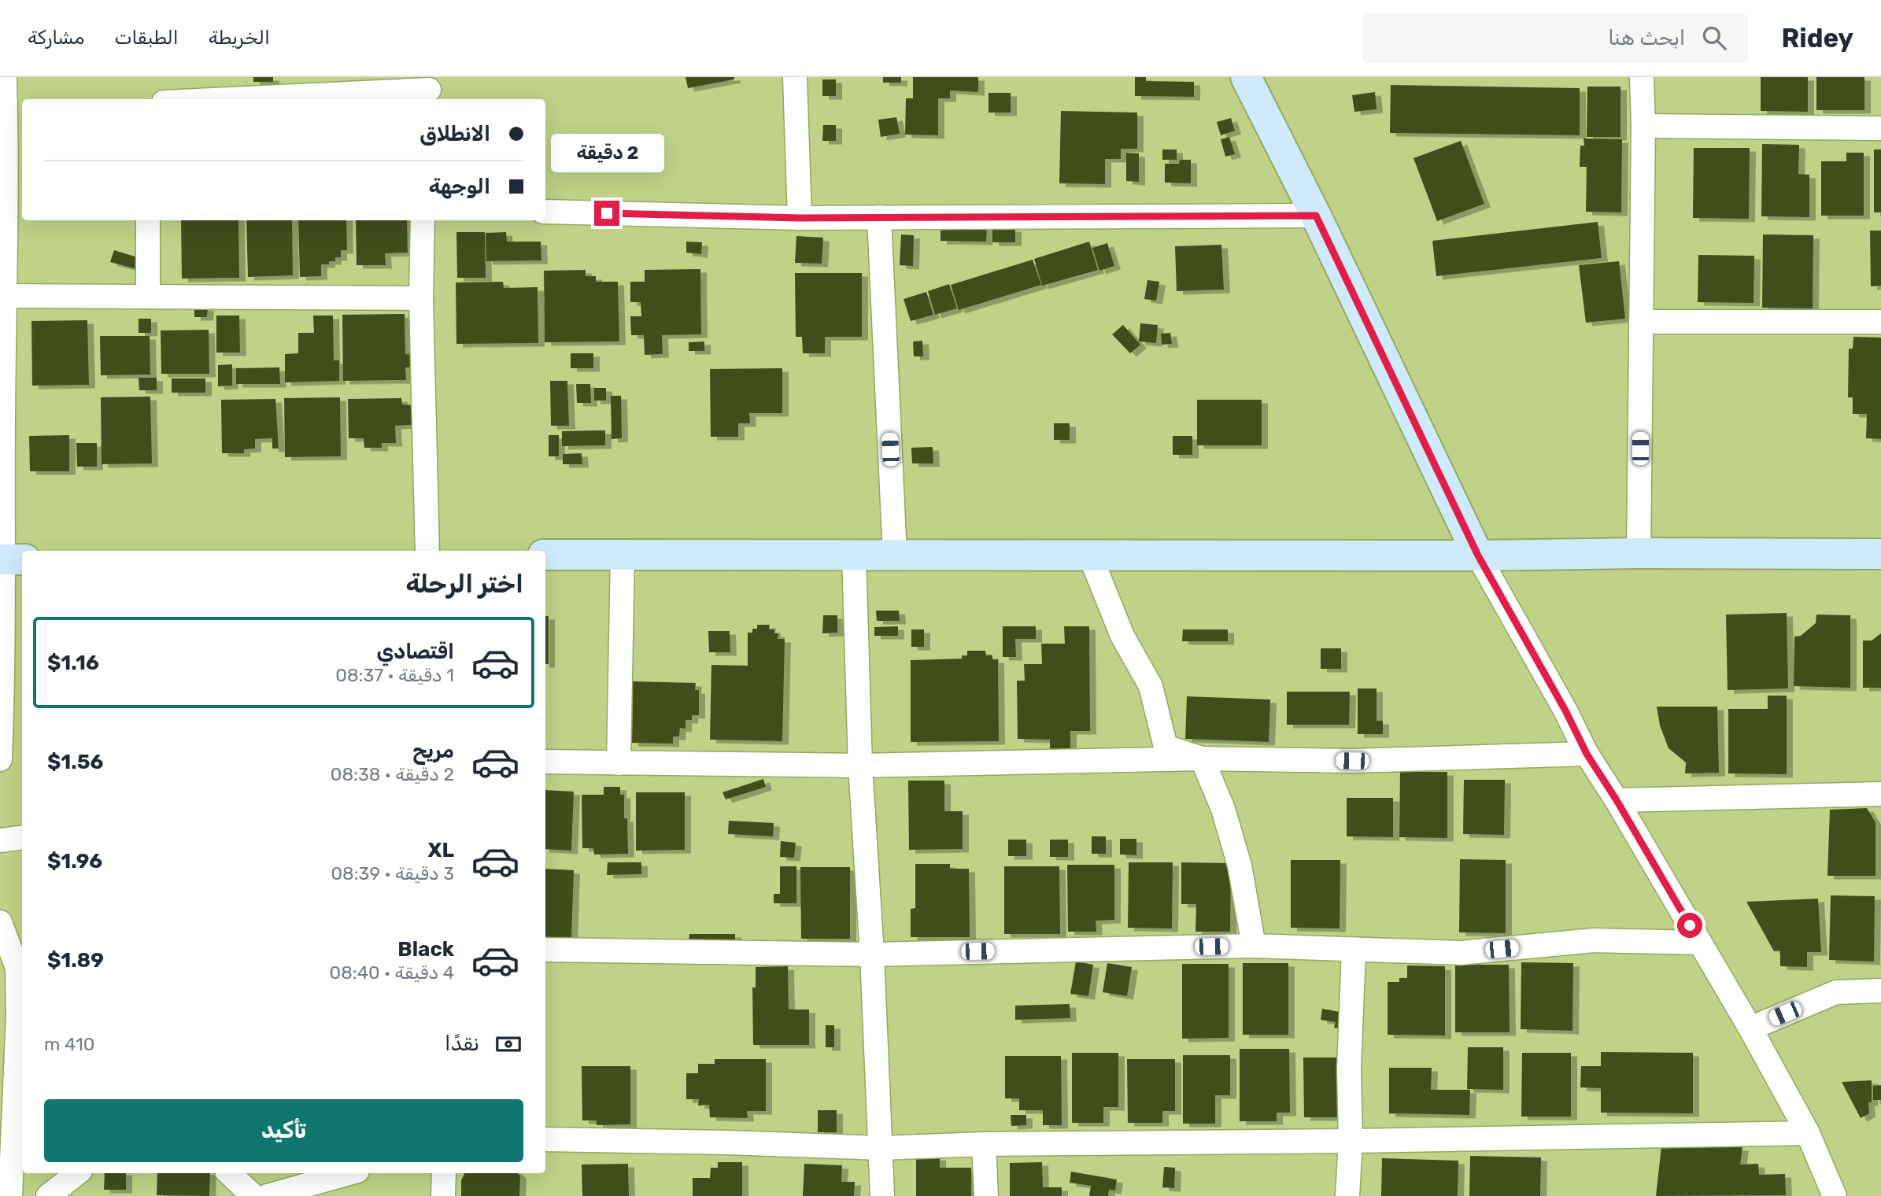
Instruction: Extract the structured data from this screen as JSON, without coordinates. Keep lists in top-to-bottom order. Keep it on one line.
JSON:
{"page":{"header":"Ridey","search":"ابحث هنا","nav":["الخريطة","الطبقات","مشاركة"],"banner":["الانطلاق","الوجهة"],"bubble":"2 دقيقة","heading":"اختر الرحلة","list":[{"name":"اقتصادي","note":"1 دقيقة · 08:37","value":"$1.16"},{"name":"مريح","note":"2 دقيقة · 08:38","value":"$1.56"},{"name":"XL","note":"3 دقيقة · 08:39","value":"$1.96"},{"name":"Black","note":"4 دقيقة · 08:40","value":"$1.89"}],"pay":["نقدًا","410 m"],"buttons":"تأكيد"}}
